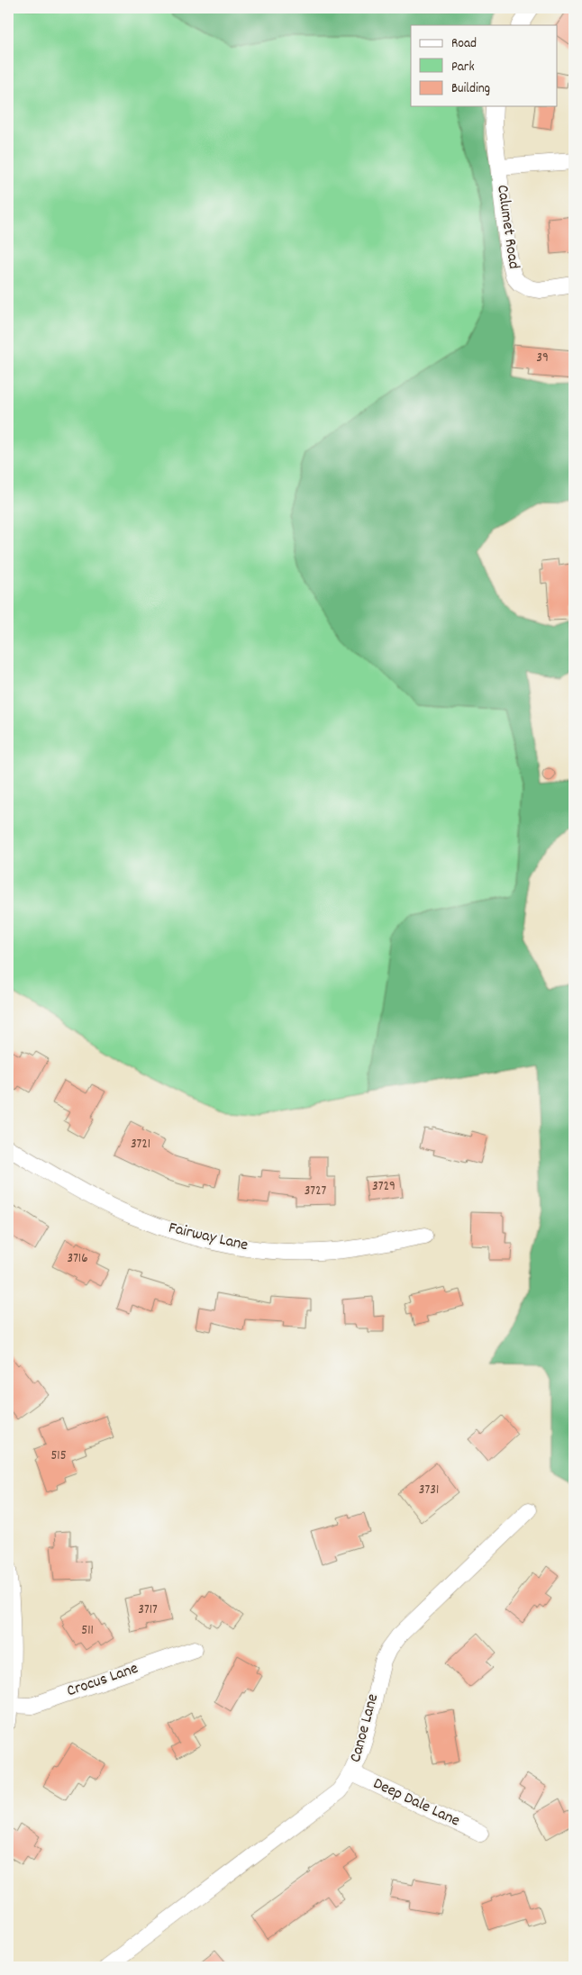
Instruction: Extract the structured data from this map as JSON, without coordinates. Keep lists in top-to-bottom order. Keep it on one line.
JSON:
{"streets":{"street":["Calumet Road","Fairway Lane","Crocus Lane","Canoe Lane","Deep Dale Lane"]},"crossings":[["Canoe Lane","Deep Dale Lane"]],"house_numbers":["39","3721","3729","3727","3716","515","3731","3717","511"],"legend":["Road","Park","Building"]}
